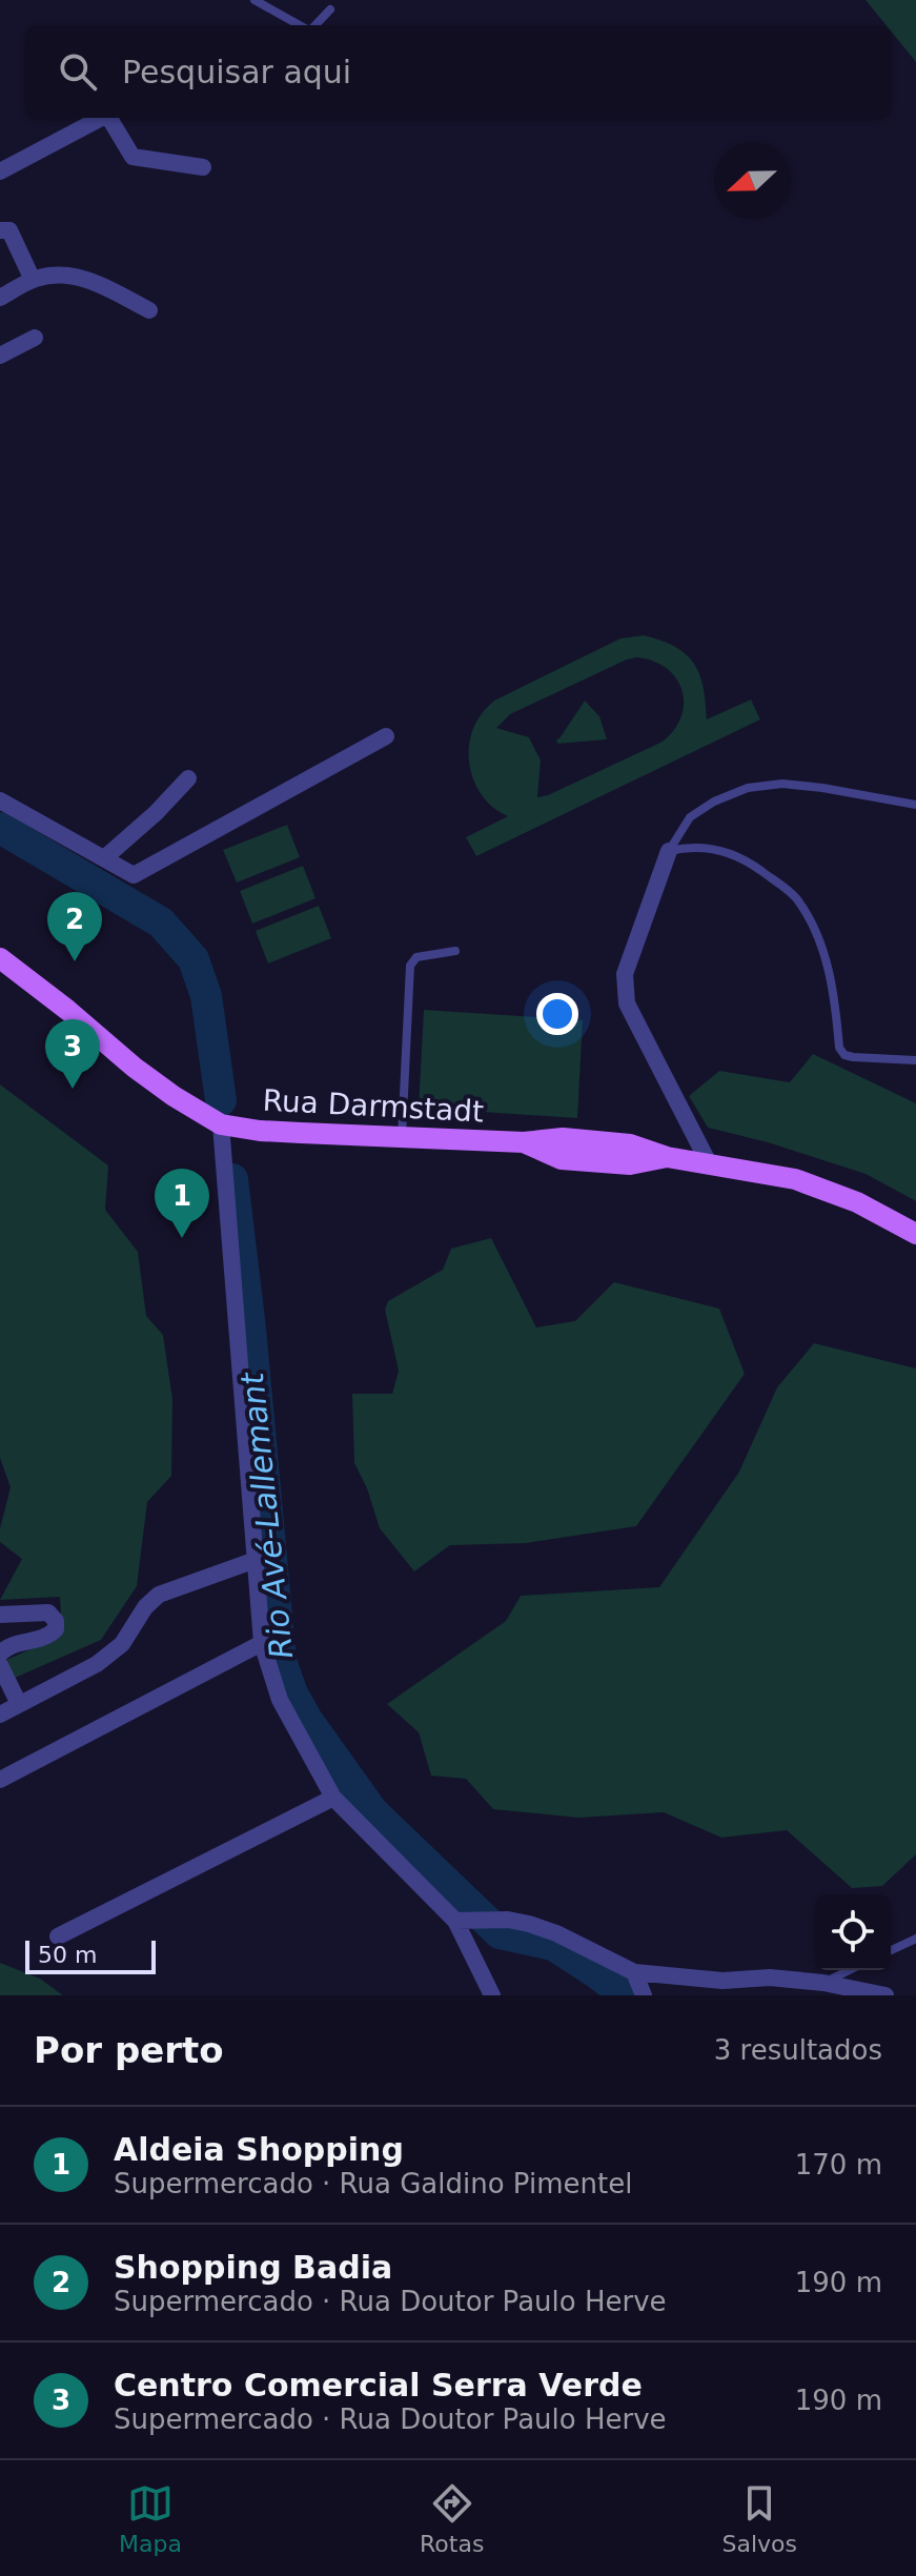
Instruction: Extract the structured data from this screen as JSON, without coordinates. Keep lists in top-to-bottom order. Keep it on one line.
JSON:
{"streets":{"main road":["Rua Darmstadt"]},"water":["Rio Avé‐Lallemant"],"scale_bar":"50 m","north":"left","page":{"search":"Pesquisar aqui","pins":["2","3","1"],"scale":"50 m","heading":["Por perto","3 resultados"],"list":[{"mark":"1","name":"Aldeia Shopping","note":"Supermercado · Rua Galdino Pimentel","value":"170 m"},{"mark":"2","name":"Shopping Badia","note":"Supermercado · Rua Doutor Paulo Herve","value":"190 m"},{"mark":"3","name":"Centro Comercial Serra Verde","note":"Supermercado · Rua Doutor Paulo Herve","value":"190 m"}],"nav":["Mapa","Rotas","Salvos"]}}
